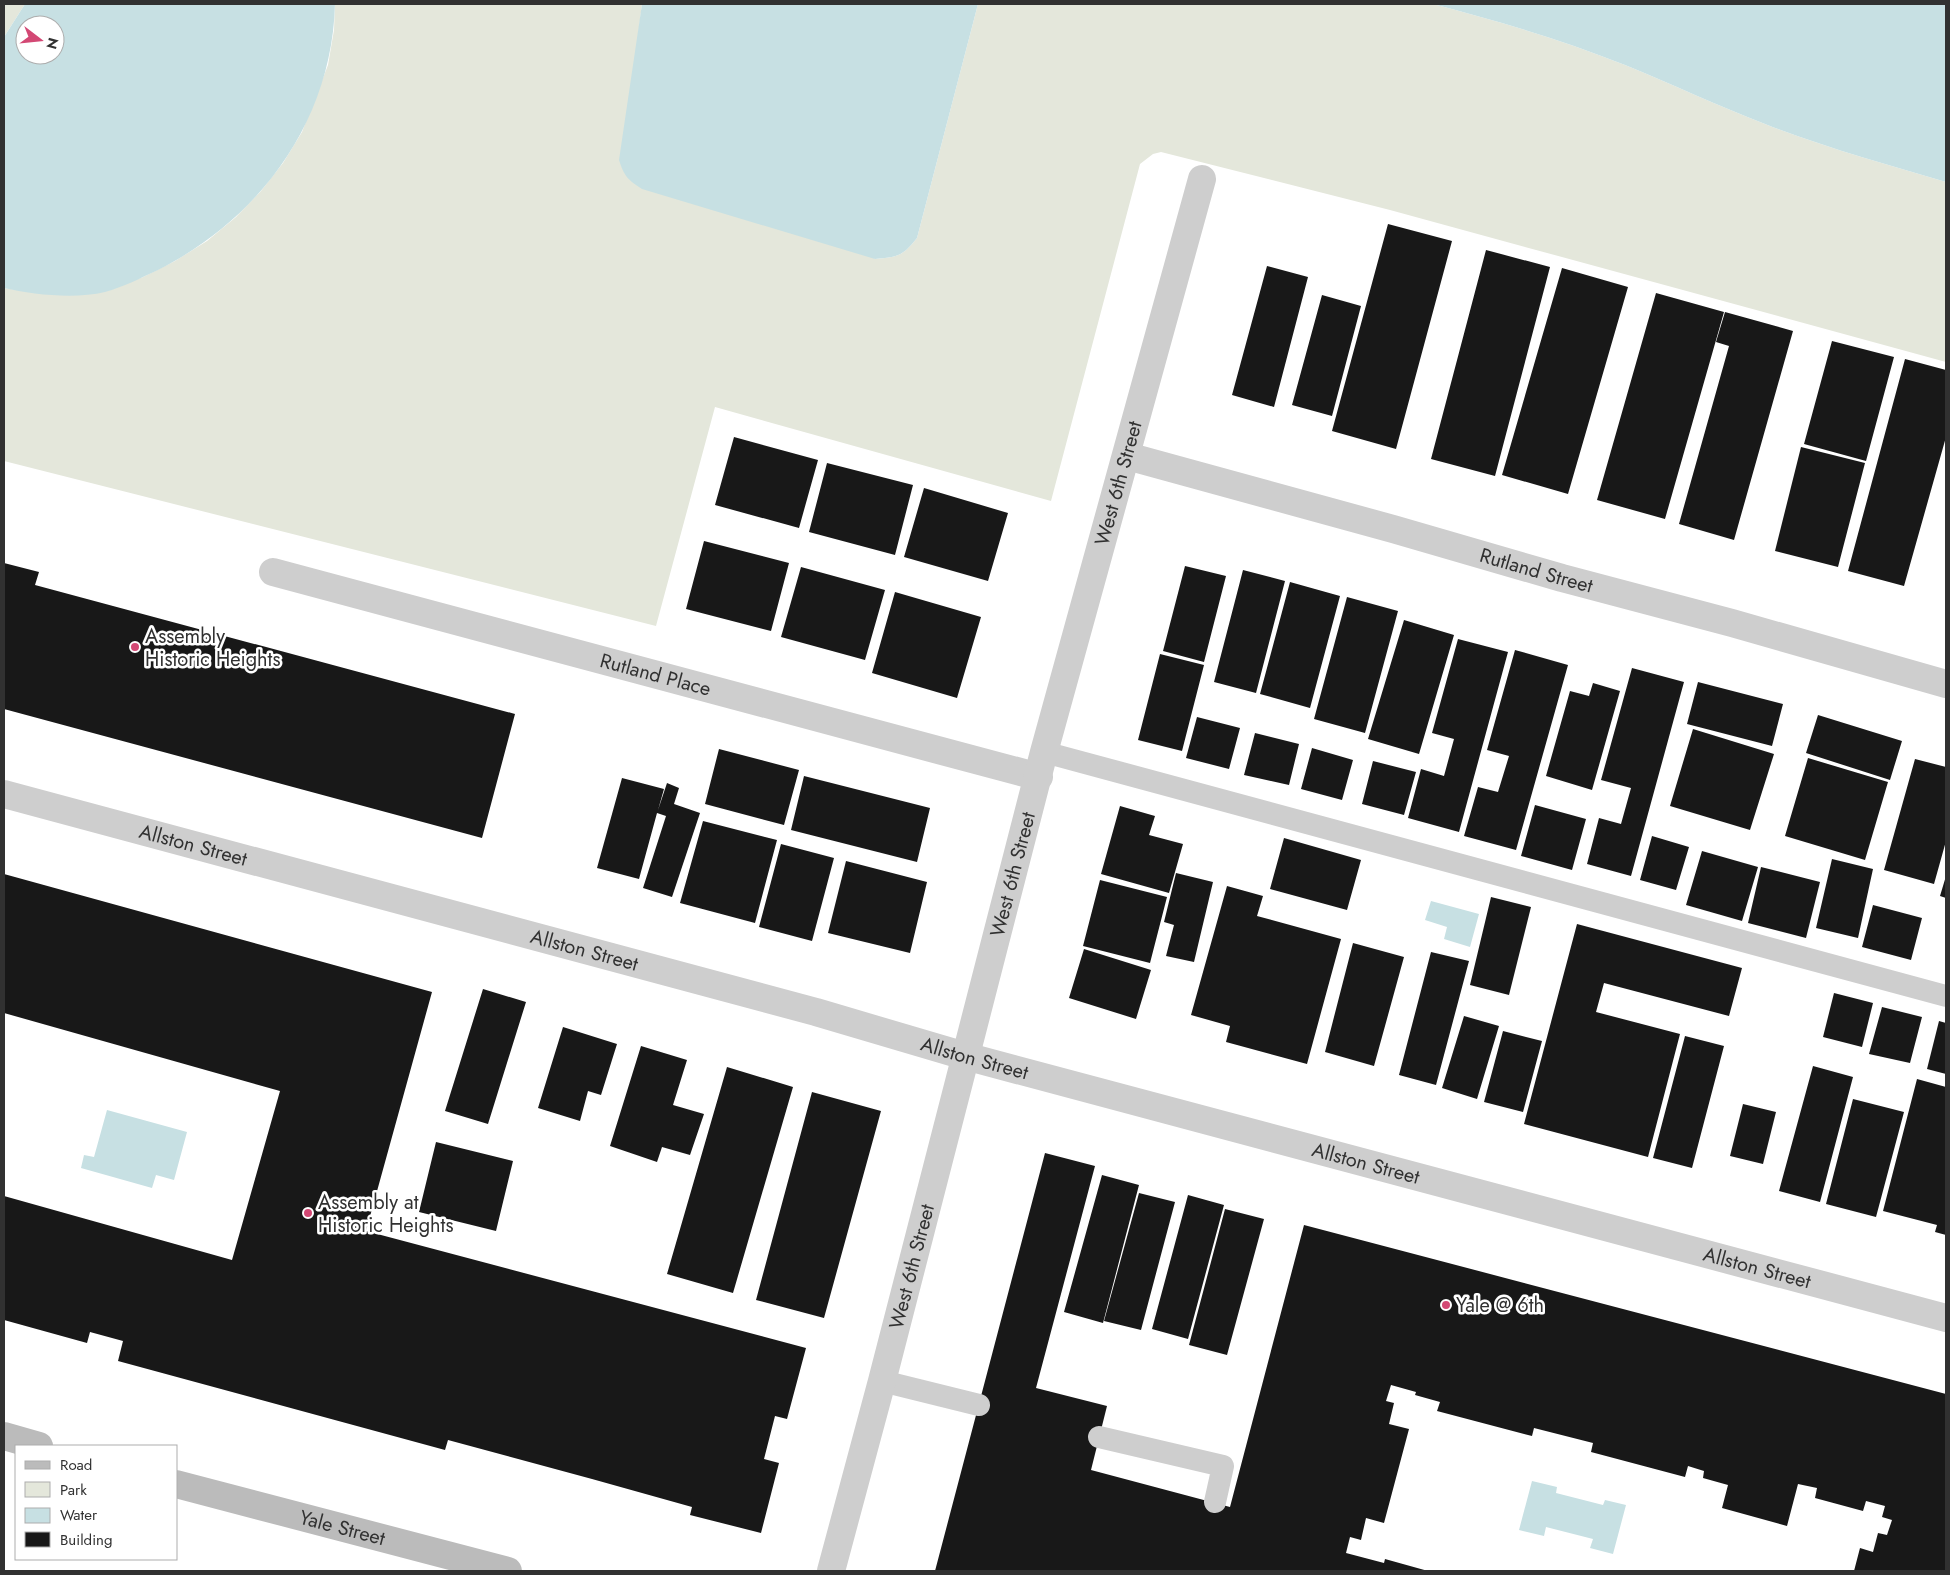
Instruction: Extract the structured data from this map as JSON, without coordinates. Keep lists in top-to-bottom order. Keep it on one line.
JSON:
{"streets":{"main road":["Yale Street"],"street":["West 6th Street","Rutland Street","Rutland Place","Allston Street"]},"crossings":[["West 6th Street","Rutland Street"],["West 6th Street","Rutland Place"],["West 6th Street","Allston Street"]],"places":["Assembly Historic Heights","Assembly at Historic Heights","Yale @ 6th"],"legend":["Road","Park","Water","Building"],"north":"right"}
